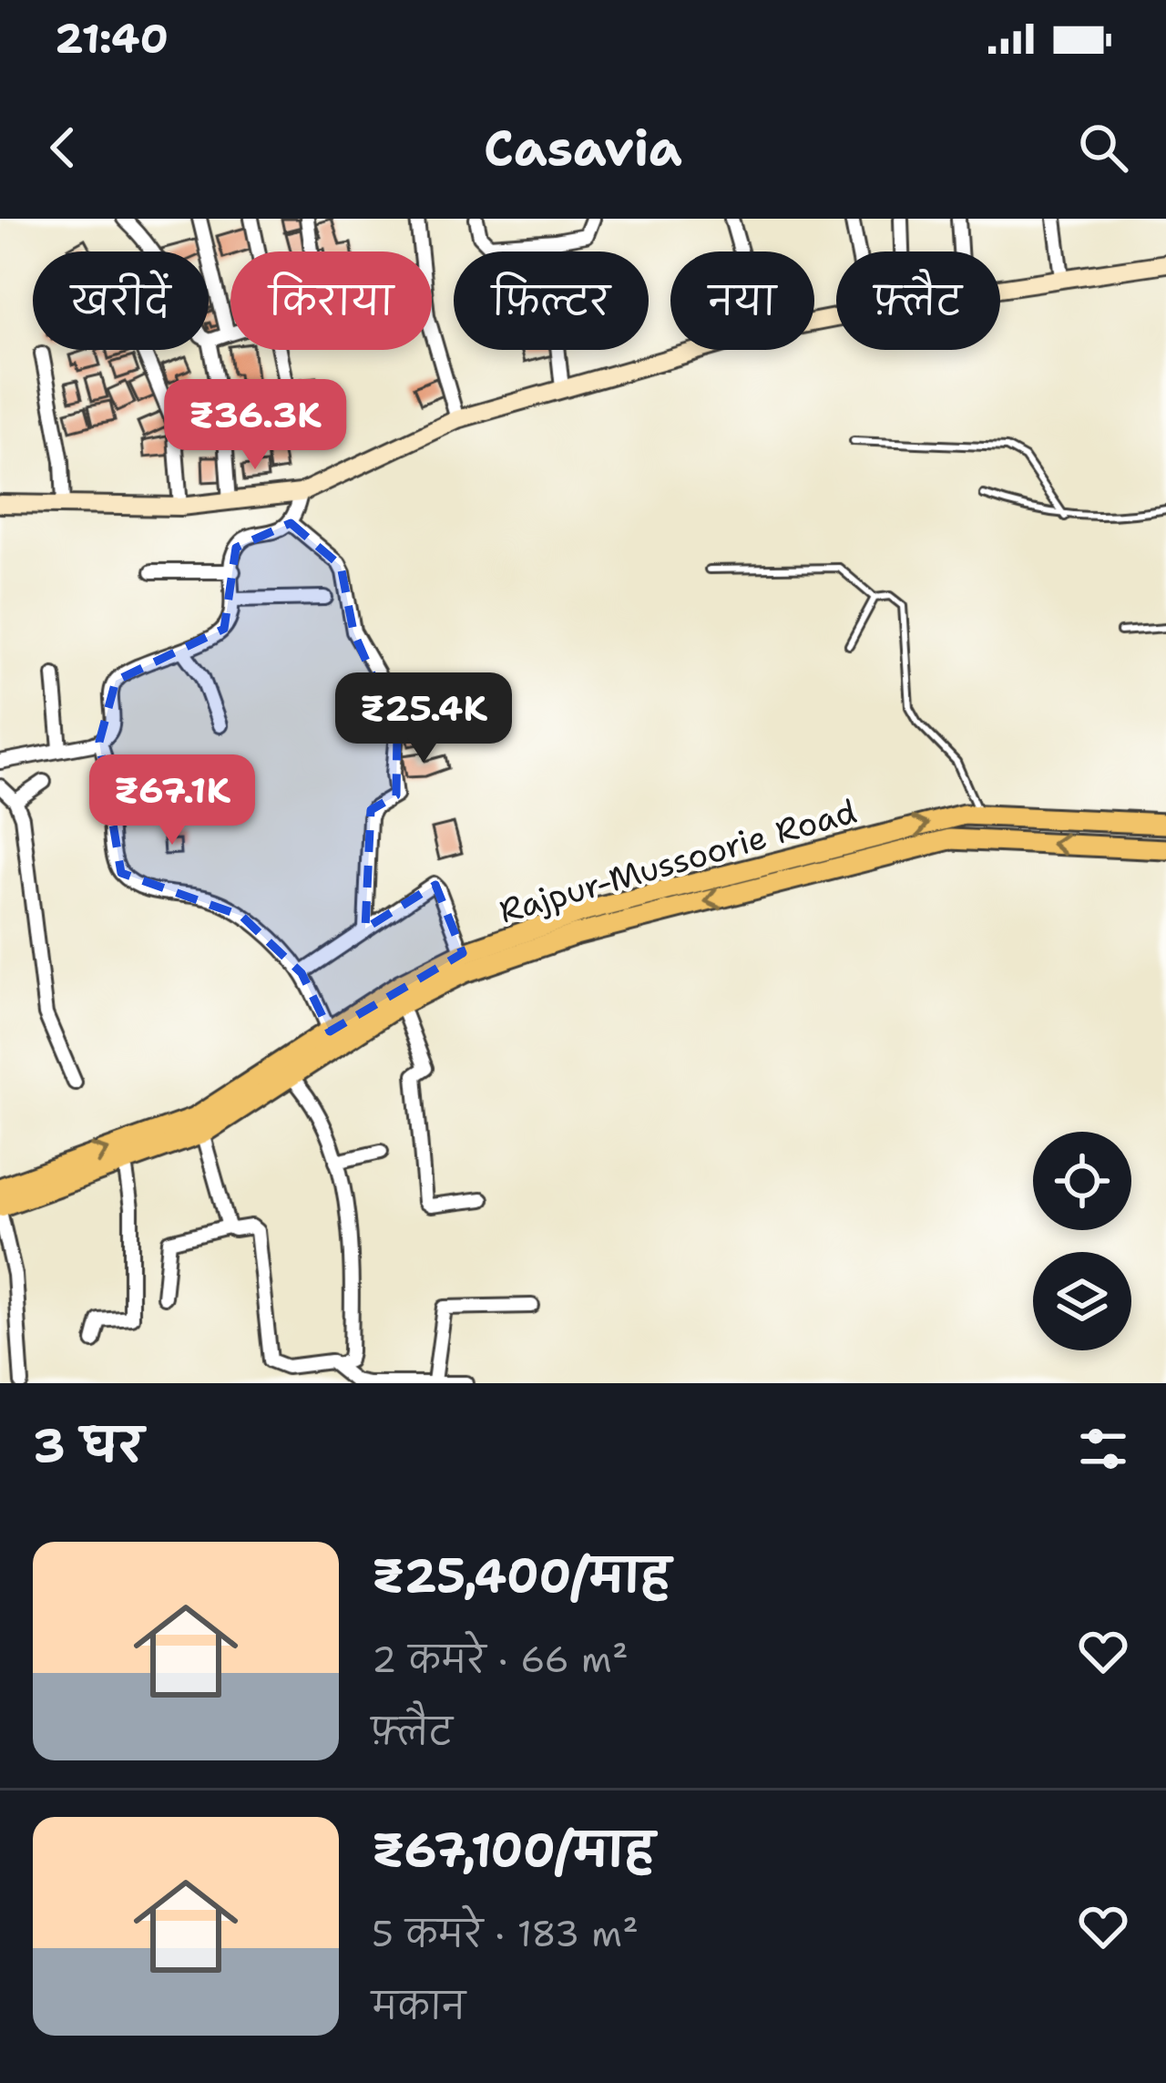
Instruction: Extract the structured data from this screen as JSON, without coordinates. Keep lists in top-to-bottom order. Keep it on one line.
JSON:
{"streets":{"main road":["Rajpur-Mussoorie Road"]},"page":{"status":"21:40","header":"Casavia","chip":["खरीदें","किराया","फ़िल्टर","नया","फ़्लैट"],"price":["₹36.3K","₹25.4K","₹67.1K"],"heading":"3 घर","list":[{"name":"₹25,400/माह","note":"2 कमरे · 66 m² · फ़्लैट"},{"name":"₹67,100/माह","note":"5 कमरे · 183 m² · मकान"}]}}
